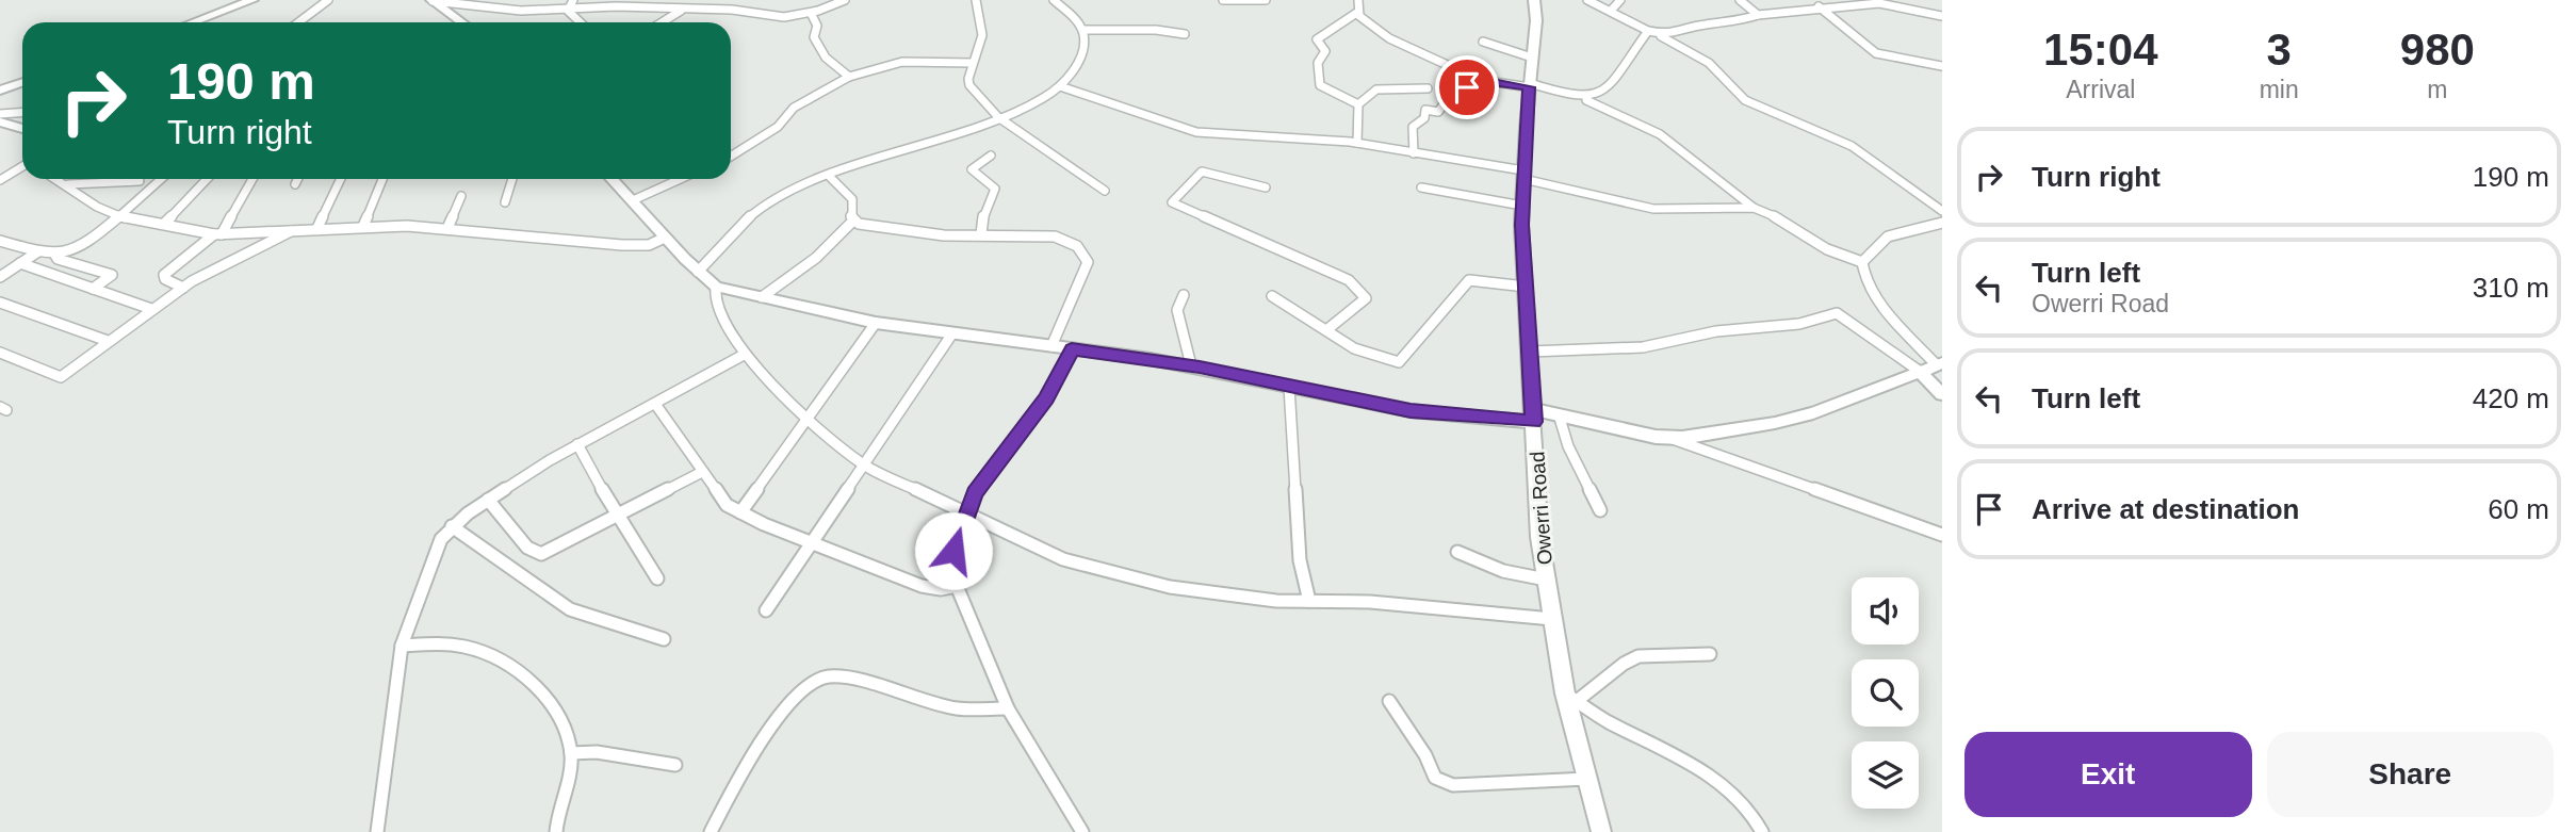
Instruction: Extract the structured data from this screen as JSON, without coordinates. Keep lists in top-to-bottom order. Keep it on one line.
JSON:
{"streets":{"main road":["Owerri Road"]},"page":{"eta":["15:04","Arrival","3","min","980","m"],"turn":["190 m","Turn right"],"list":[{"name":"Turn right","value":"190 m"},{"name":"Turn left","note":"Owerri Road","value":"310 m"},{"name":"Turn left","value":"420 m"},{"name":"Arrive at destination","value":"60 m"}],"buttons":["Exit","Share"]}}
